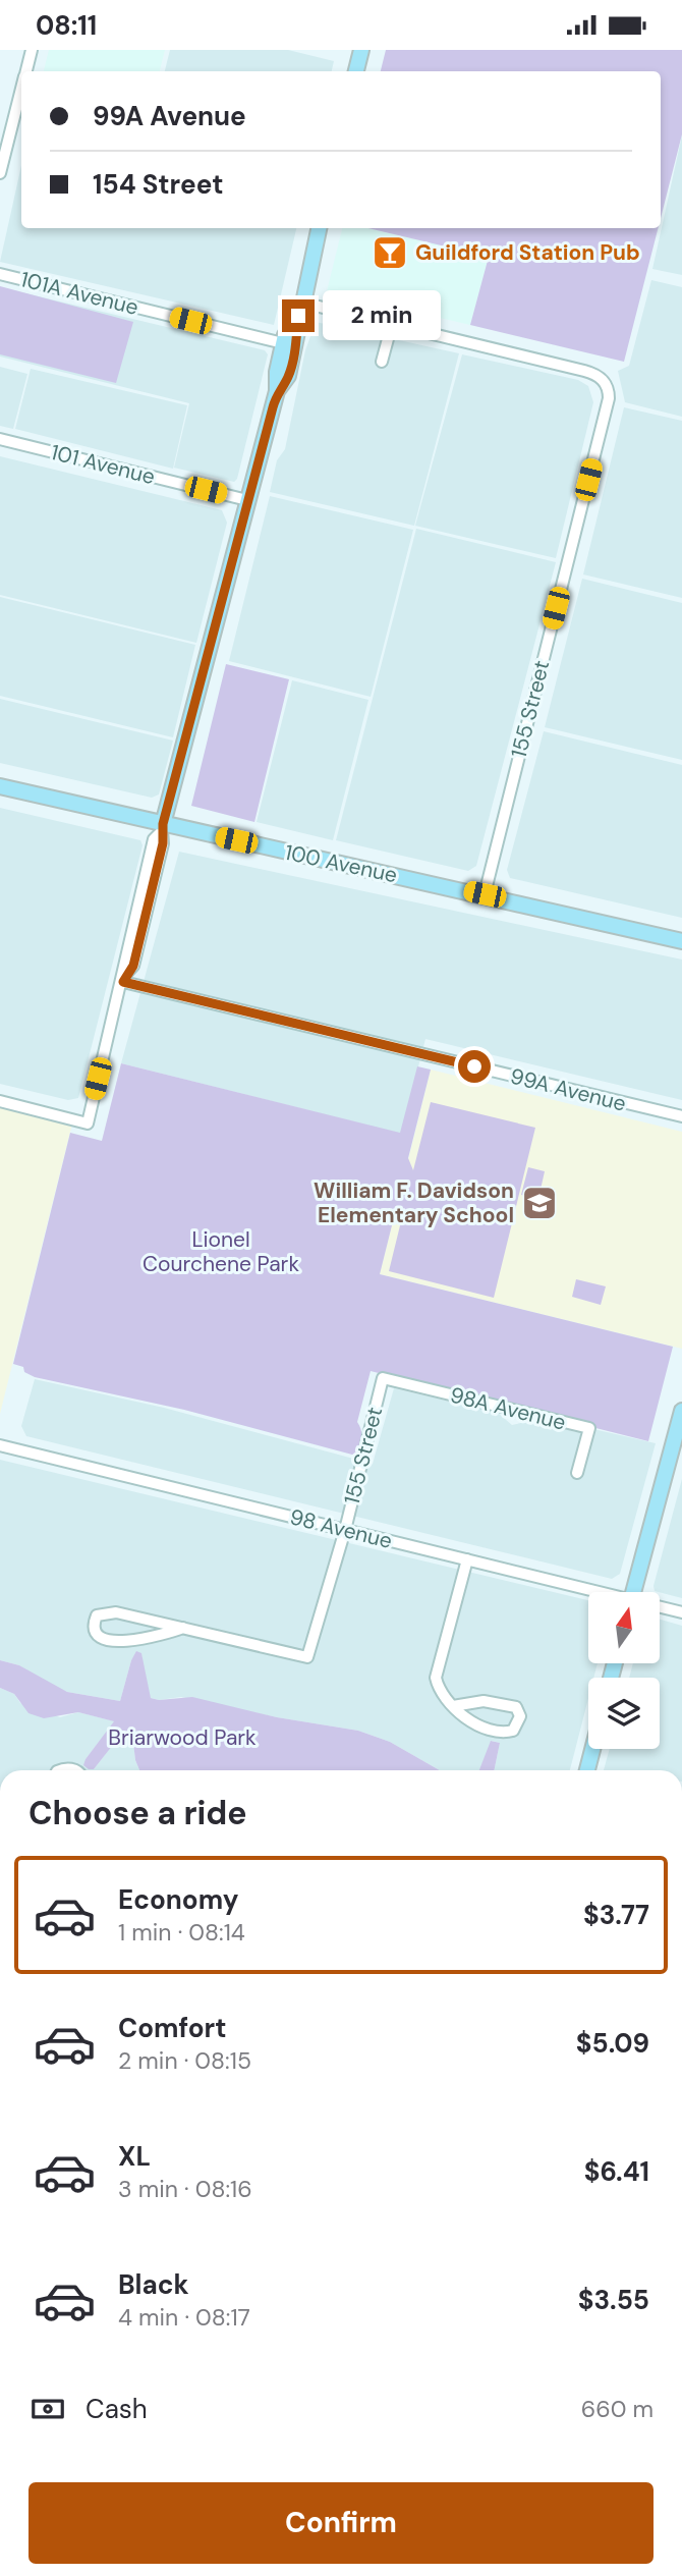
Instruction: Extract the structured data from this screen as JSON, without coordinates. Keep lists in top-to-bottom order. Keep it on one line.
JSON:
{"streets":{"main road":["100 Avenue"],"street":["101A Avenue","101 Avenue","155 Street","99A Avenue","98A Avenue","98 Avenue"]},"crossings":[["155 Street","100 Avenue"],["155 Street","98A Avenue"],["155 Street","98 Avenue"]],"parks":["Lionel Courchene Park","Briarwood Park"],"places":{"bar":["Guildford Station Pub"],"school or university":["William F. Davidson Elementary School"]},"north":"top","page":{"status":"08:11","banner":["99A Avenue","154 Street"],"bubble":"2 min","heading":"Choose a ride","list":[{"name":"Economy","note":"1 min · 08:14","value":"$3.77"},{"name":"Comfort","note":"2 min · 08:15","value":"$5.09"},{"name":"XL","note":"3 min · 08:16","value":"$6.41"},{"name":"Black","note":"4 min · 08:17","value":"$3.55"}],"pay":["Cash","660 m"],"buttons":"Confirm"}}
